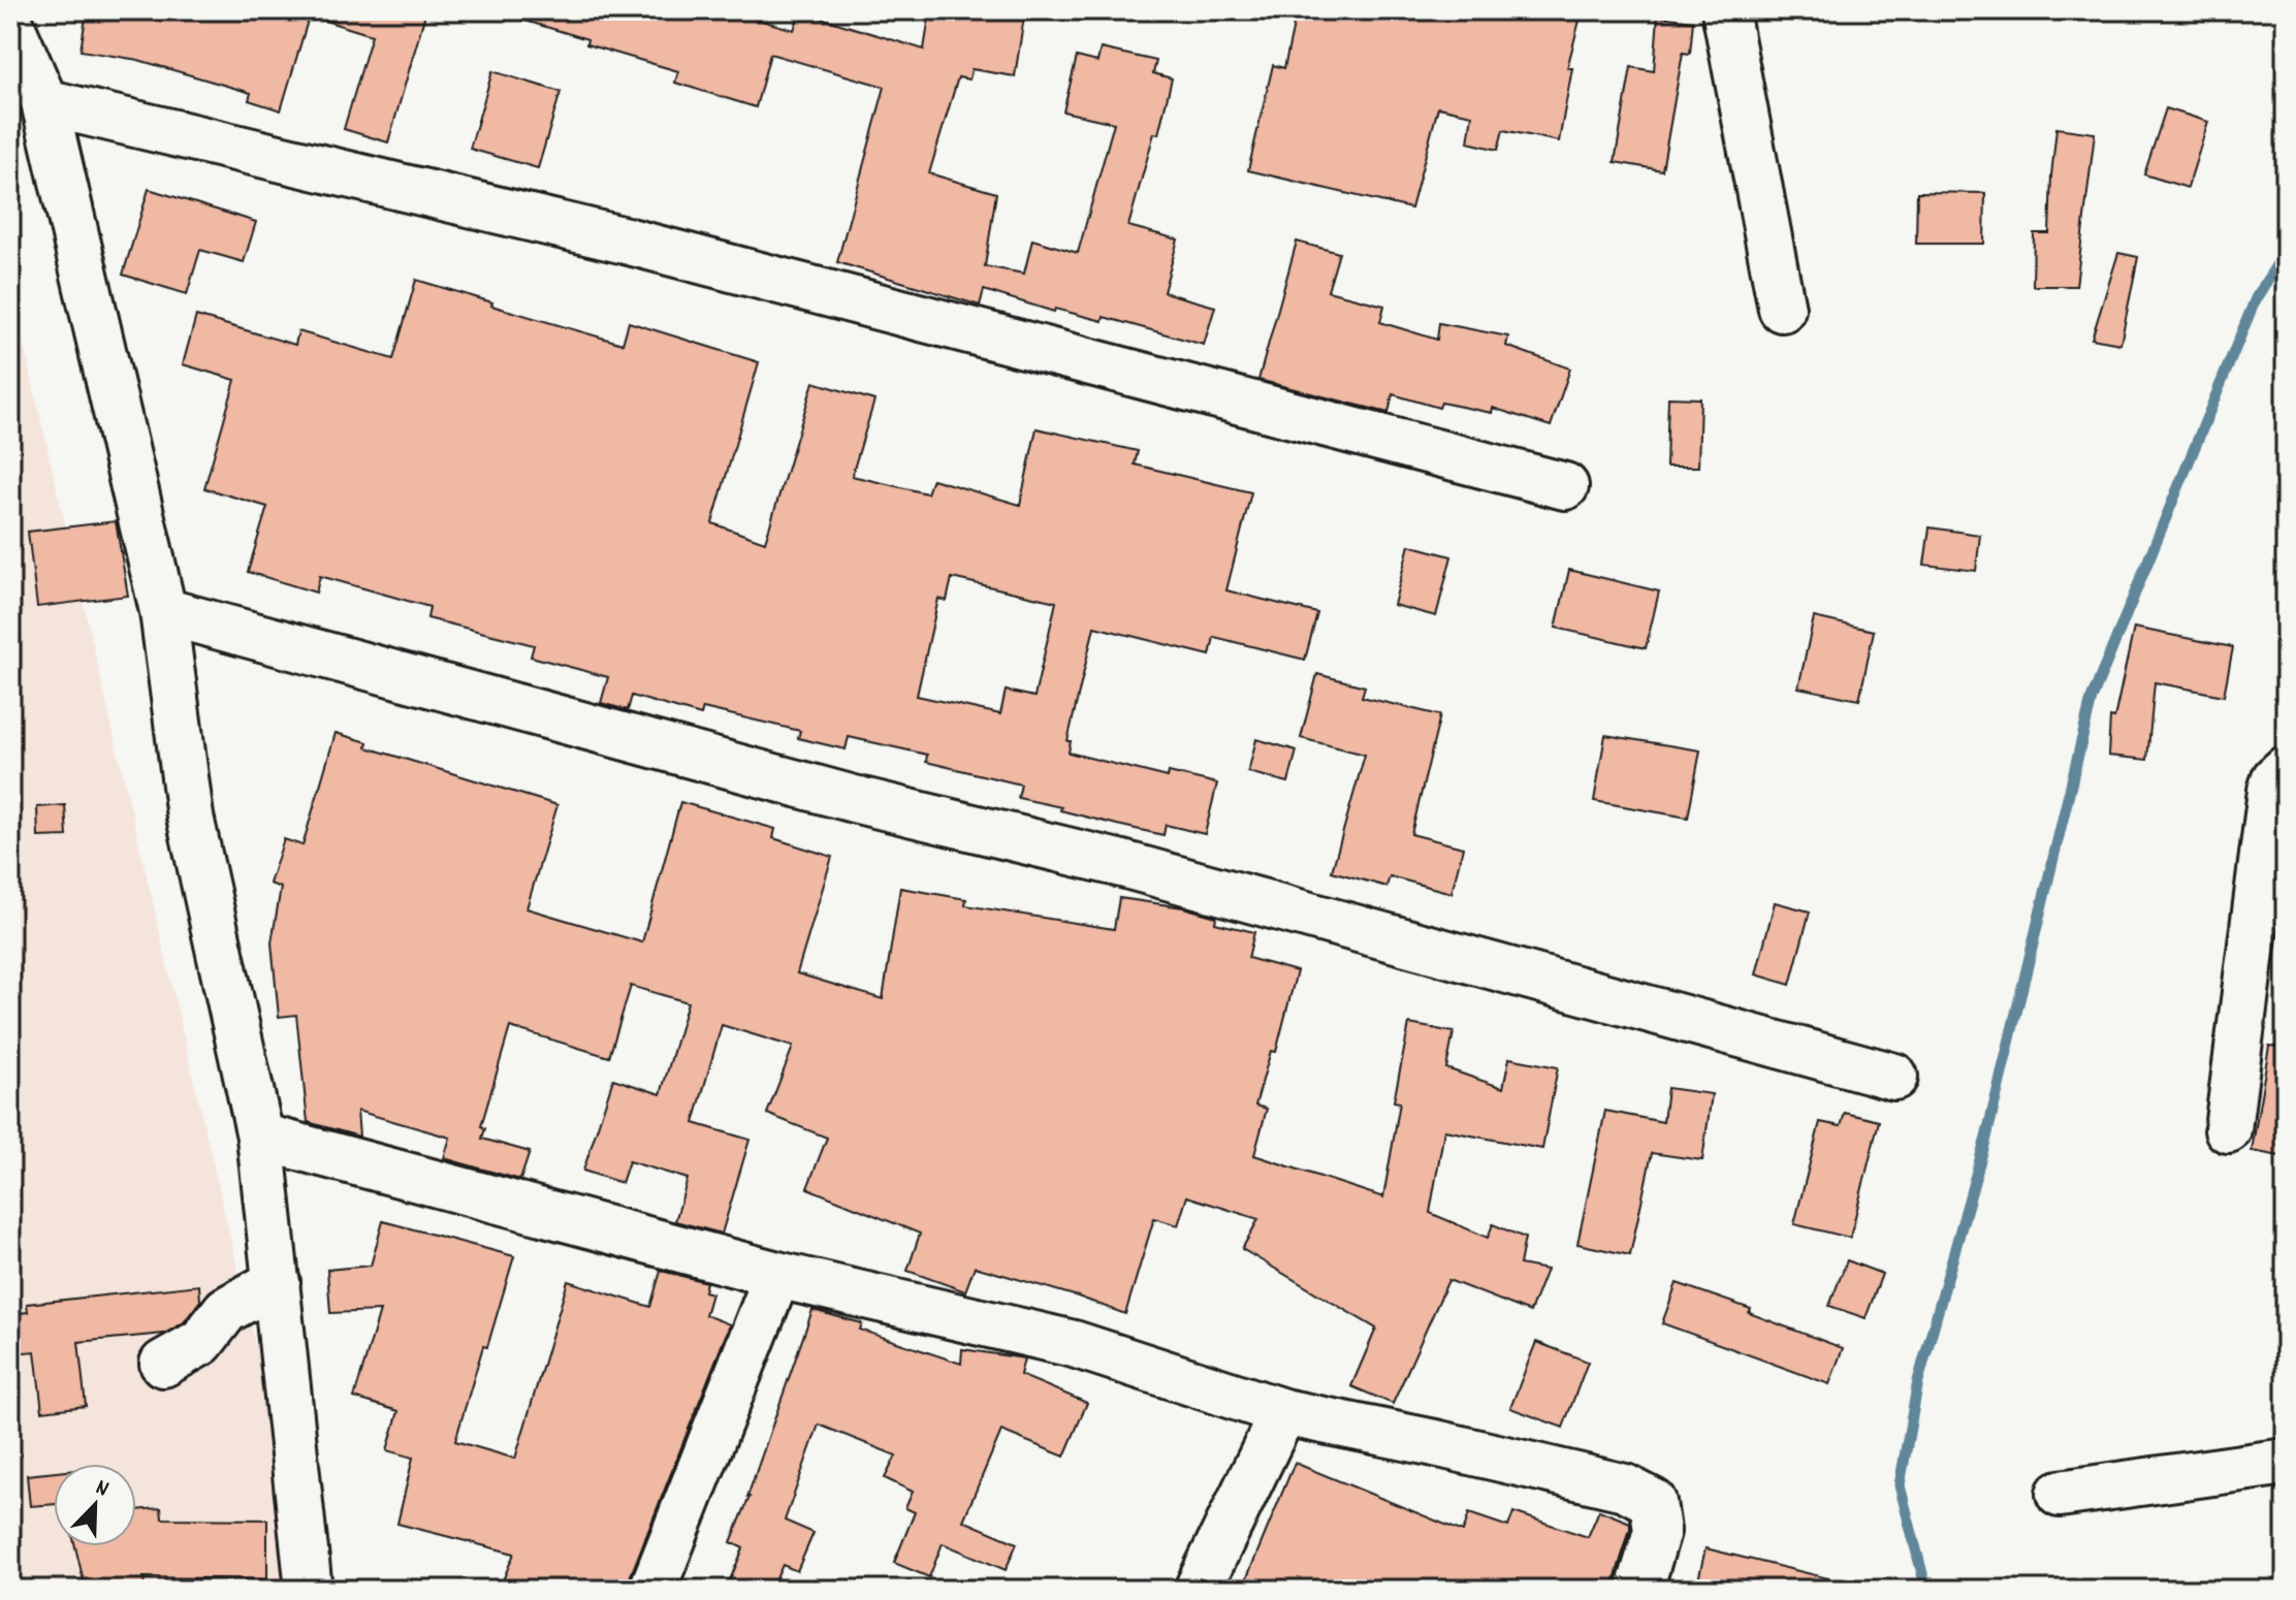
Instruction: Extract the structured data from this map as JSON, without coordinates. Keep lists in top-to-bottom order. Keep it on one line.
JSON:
{"north":"top right"}
